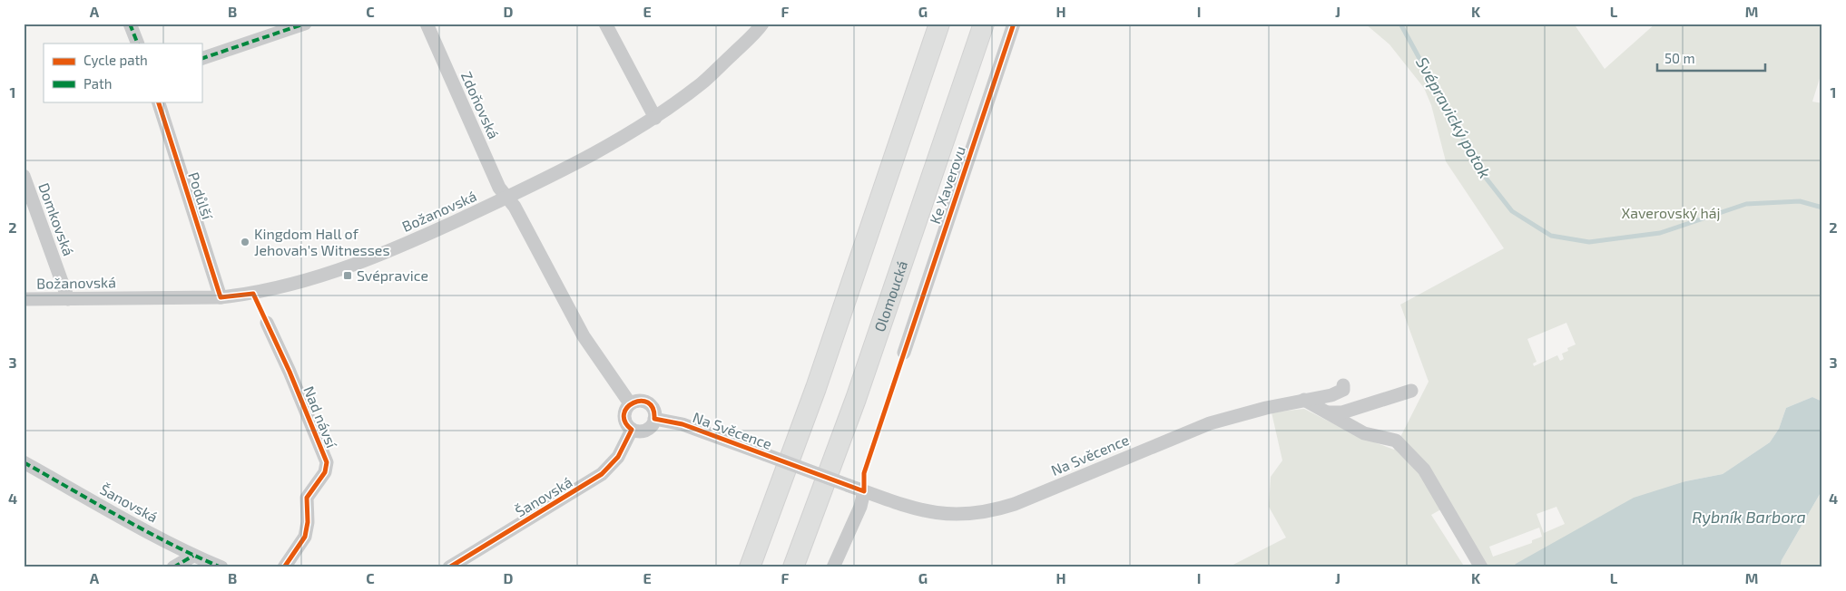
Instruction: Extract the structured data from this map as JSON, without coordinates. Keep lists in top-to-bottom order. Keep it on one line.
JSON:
{"streets":{"highway":["Olomoucká"],"street":["Zdoňovská","Ke Xaverovu","Podůlší","Božanovská","Domkovská","Nad návsí","Na Svěcence","Šanovská"]},"crossings":[["Zdoňovská","Božanovská"],["Zdoňovská","Na Svěcence"],["Zdoňovská","Šanovská"],["Podůlší","Božanovská"],["Božanovská","Domkovská"],["Na Svěcence","Šanovská"]],"water":["Svépravický potok","Rybník Barbora"],"parks":["Xaverovský háj"],"places":{"other":["Kingdom Hall of Jehovah's Witnesses"],"transit":["Svépravice"]},"legend":["Cycle path","Path"],"scale_bar":"50 m","grid":{"columns":["A","B","C","D","E","F","G","H","I","J","K","L","M"],"rows":["1","2","3","4"]}}
